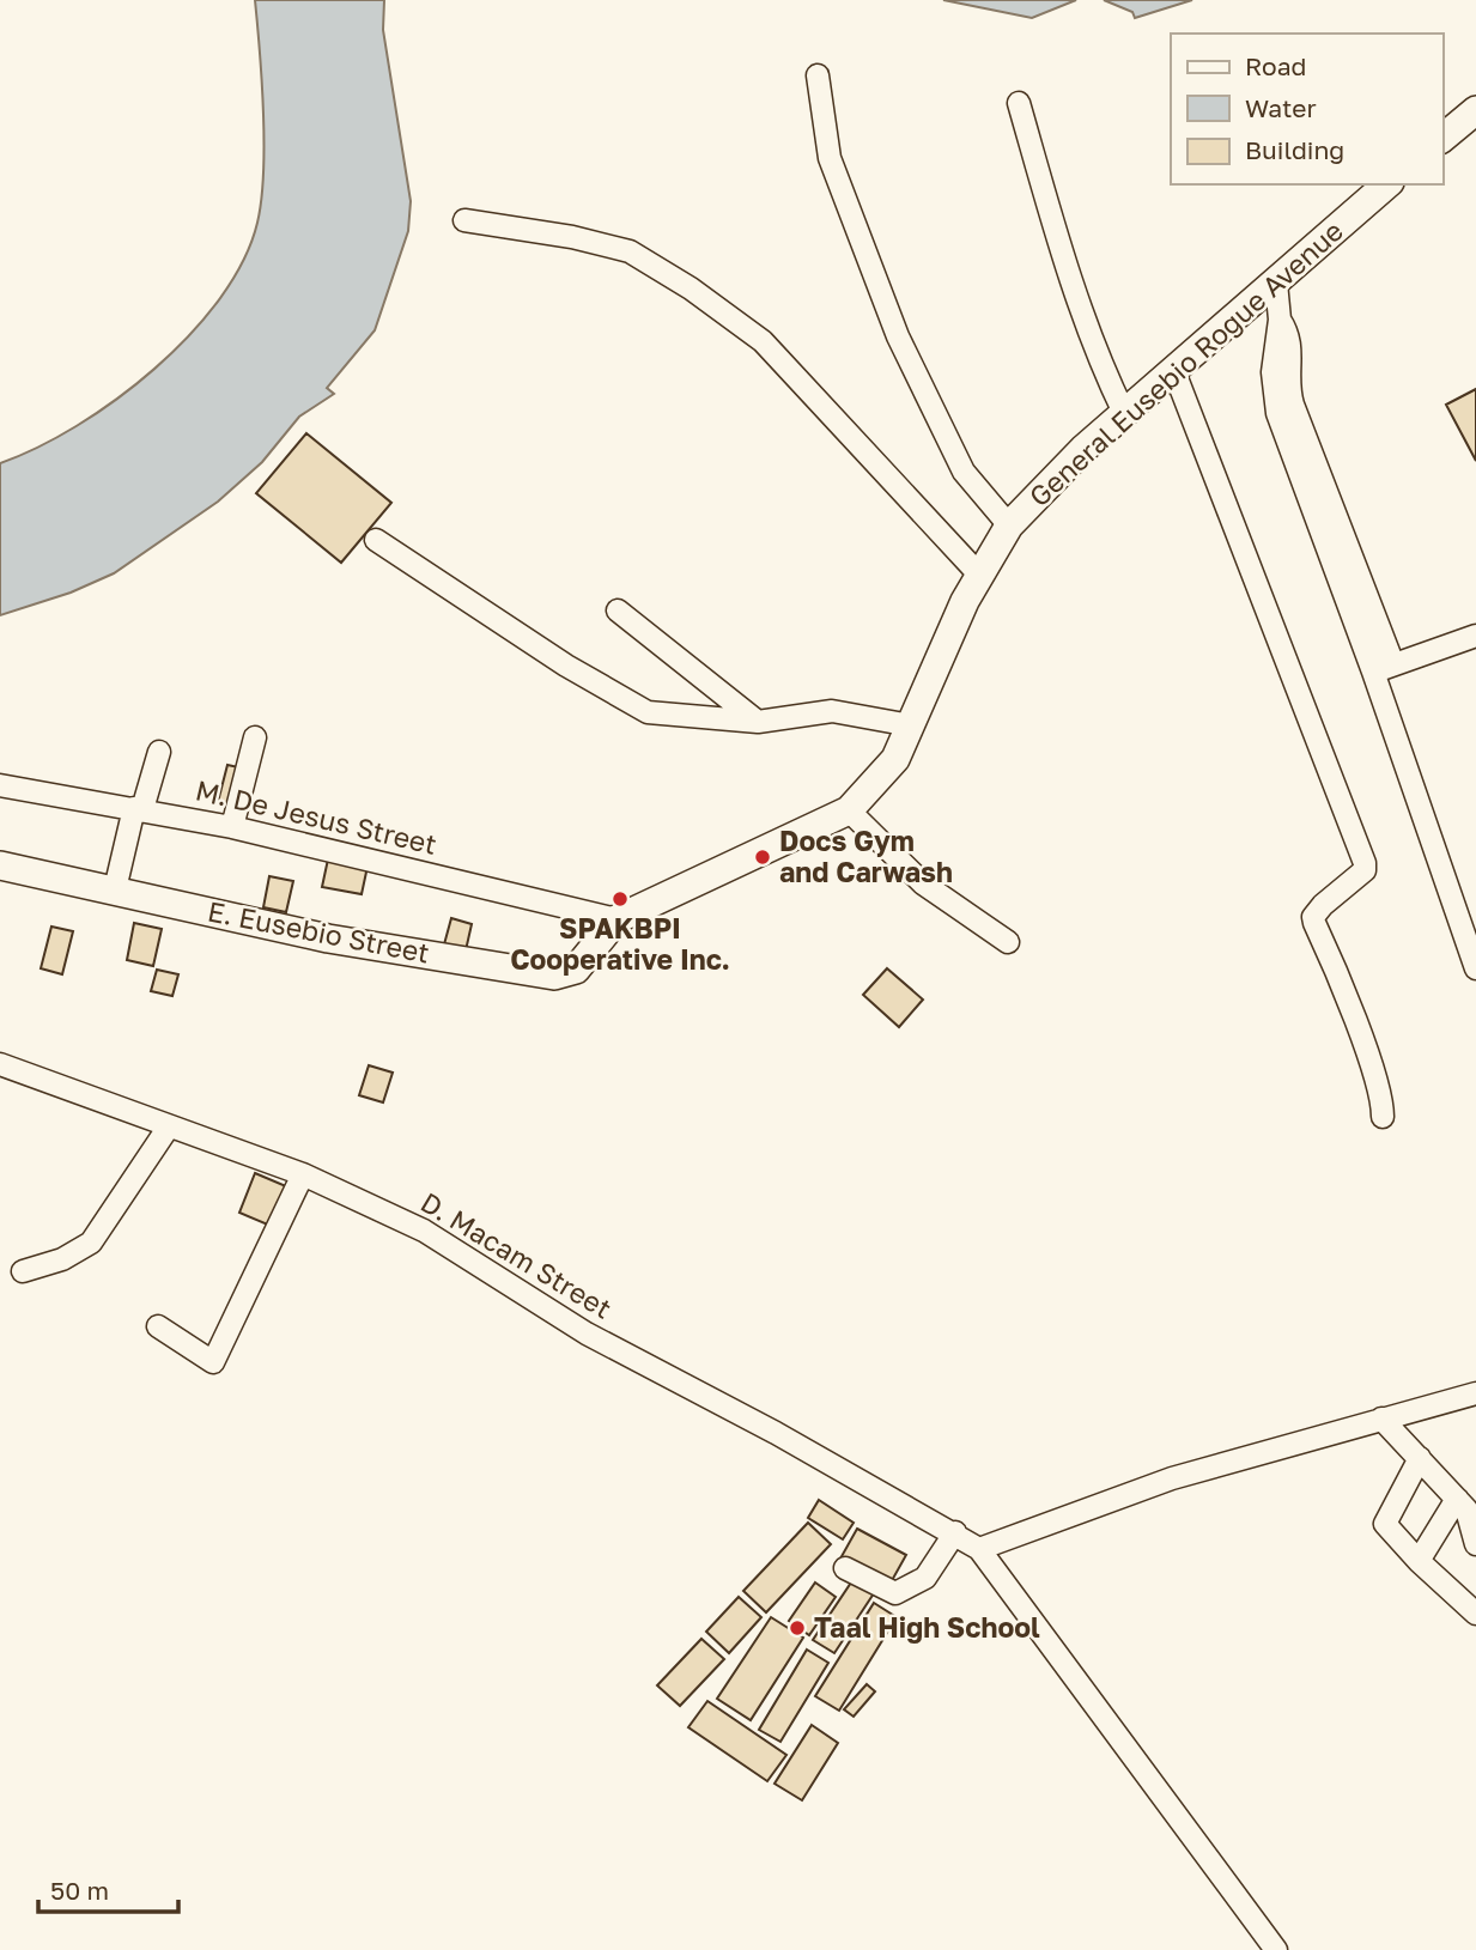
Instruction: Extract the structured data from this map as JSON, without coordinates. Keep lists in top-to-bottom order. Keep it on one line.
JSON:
{"streets":{"main road":["General Eusebio Rogue Avenue","E. Eusebio Street"],"street":["M. De Jesus Street","D. Macam Street"]},"crossings":[["General Eusebio Rogue Avenue","M. De Jesus Street"],["General Eusebio Rogue Avenue","E. Eusebio Street"],["M. De Jesus Street","E. Eusebio Street"]],"places":["Docs Gym and Carwash","SPAKBPI Cooperative Inc.","Taal High School"],"legend":["Road","Water","Building"],"scale_bar":"50 m"}
